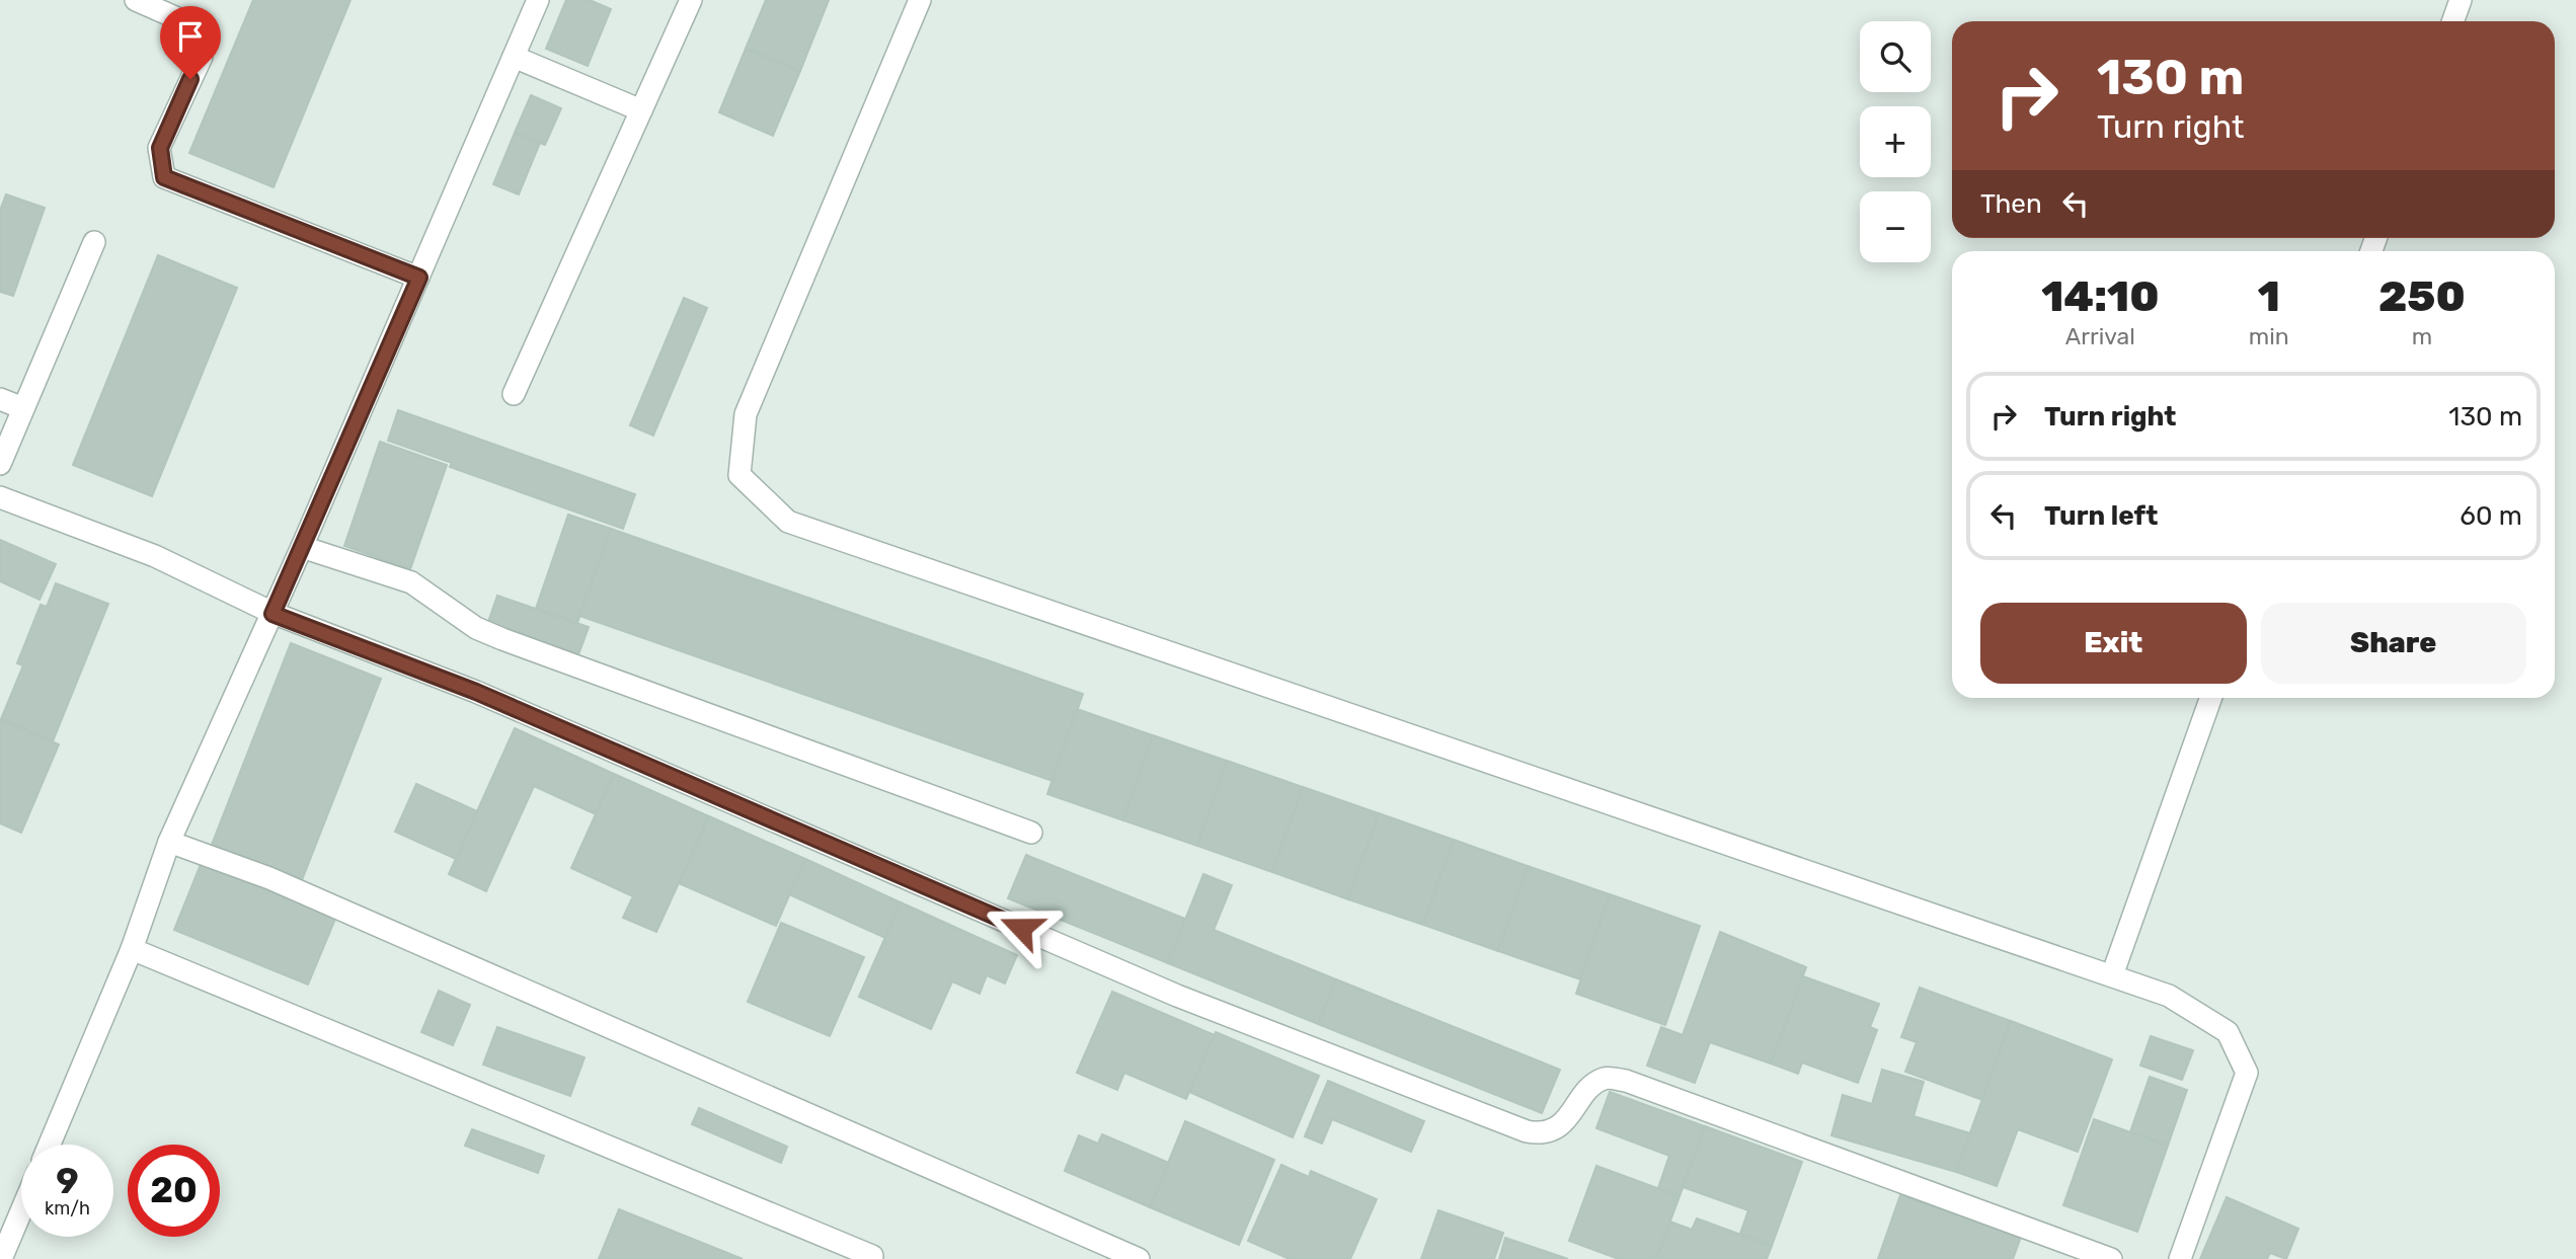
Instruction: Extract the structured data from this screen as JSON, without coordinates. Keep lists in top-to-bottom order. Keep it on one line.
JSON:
{"page":{"map_buttons":["+","−"],"turn":["130 m","Turn right"],"then":"Then","eta":["14:10","Arrival","1","min","250","m"],"list":[{"name":"Turn right","value":"130 m"},{"name":"Turn left","value":"60 m"}],"buttons":["Exit","Share"],"speed":"9 km/h","limit":"20"}}
